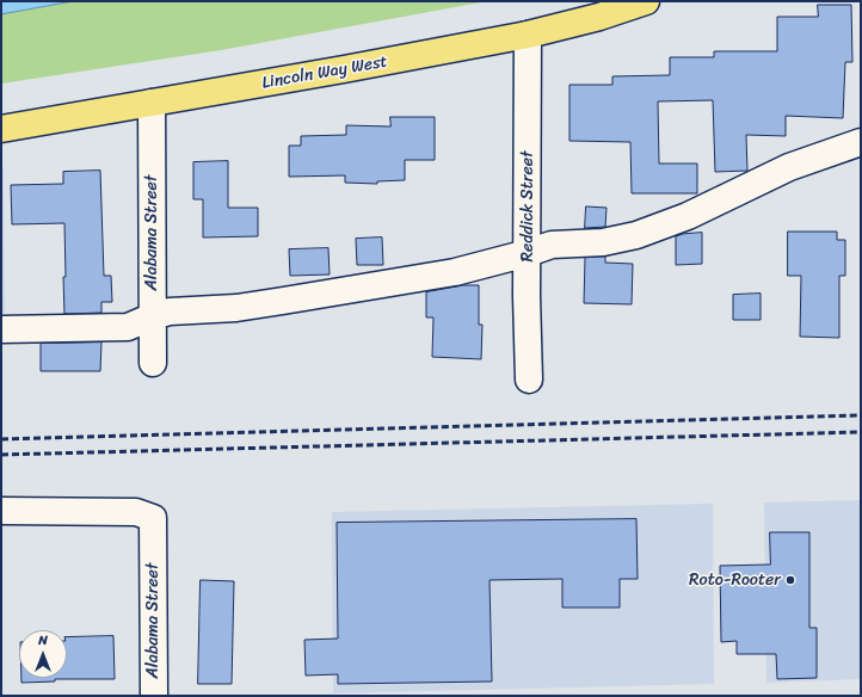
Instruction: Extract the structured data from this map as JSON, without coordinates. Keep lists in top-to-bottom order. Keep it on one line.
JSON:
{"streets":{"main road":["Lincoln Way West"],"street":["Reddick Street","Alabama Street"]},"crossings":[["Lincoln Way West","Reddick Street"],["Lincoln Way West","Alabama Street"]],"places":["Roto-Rooter"],"north":"top"}
